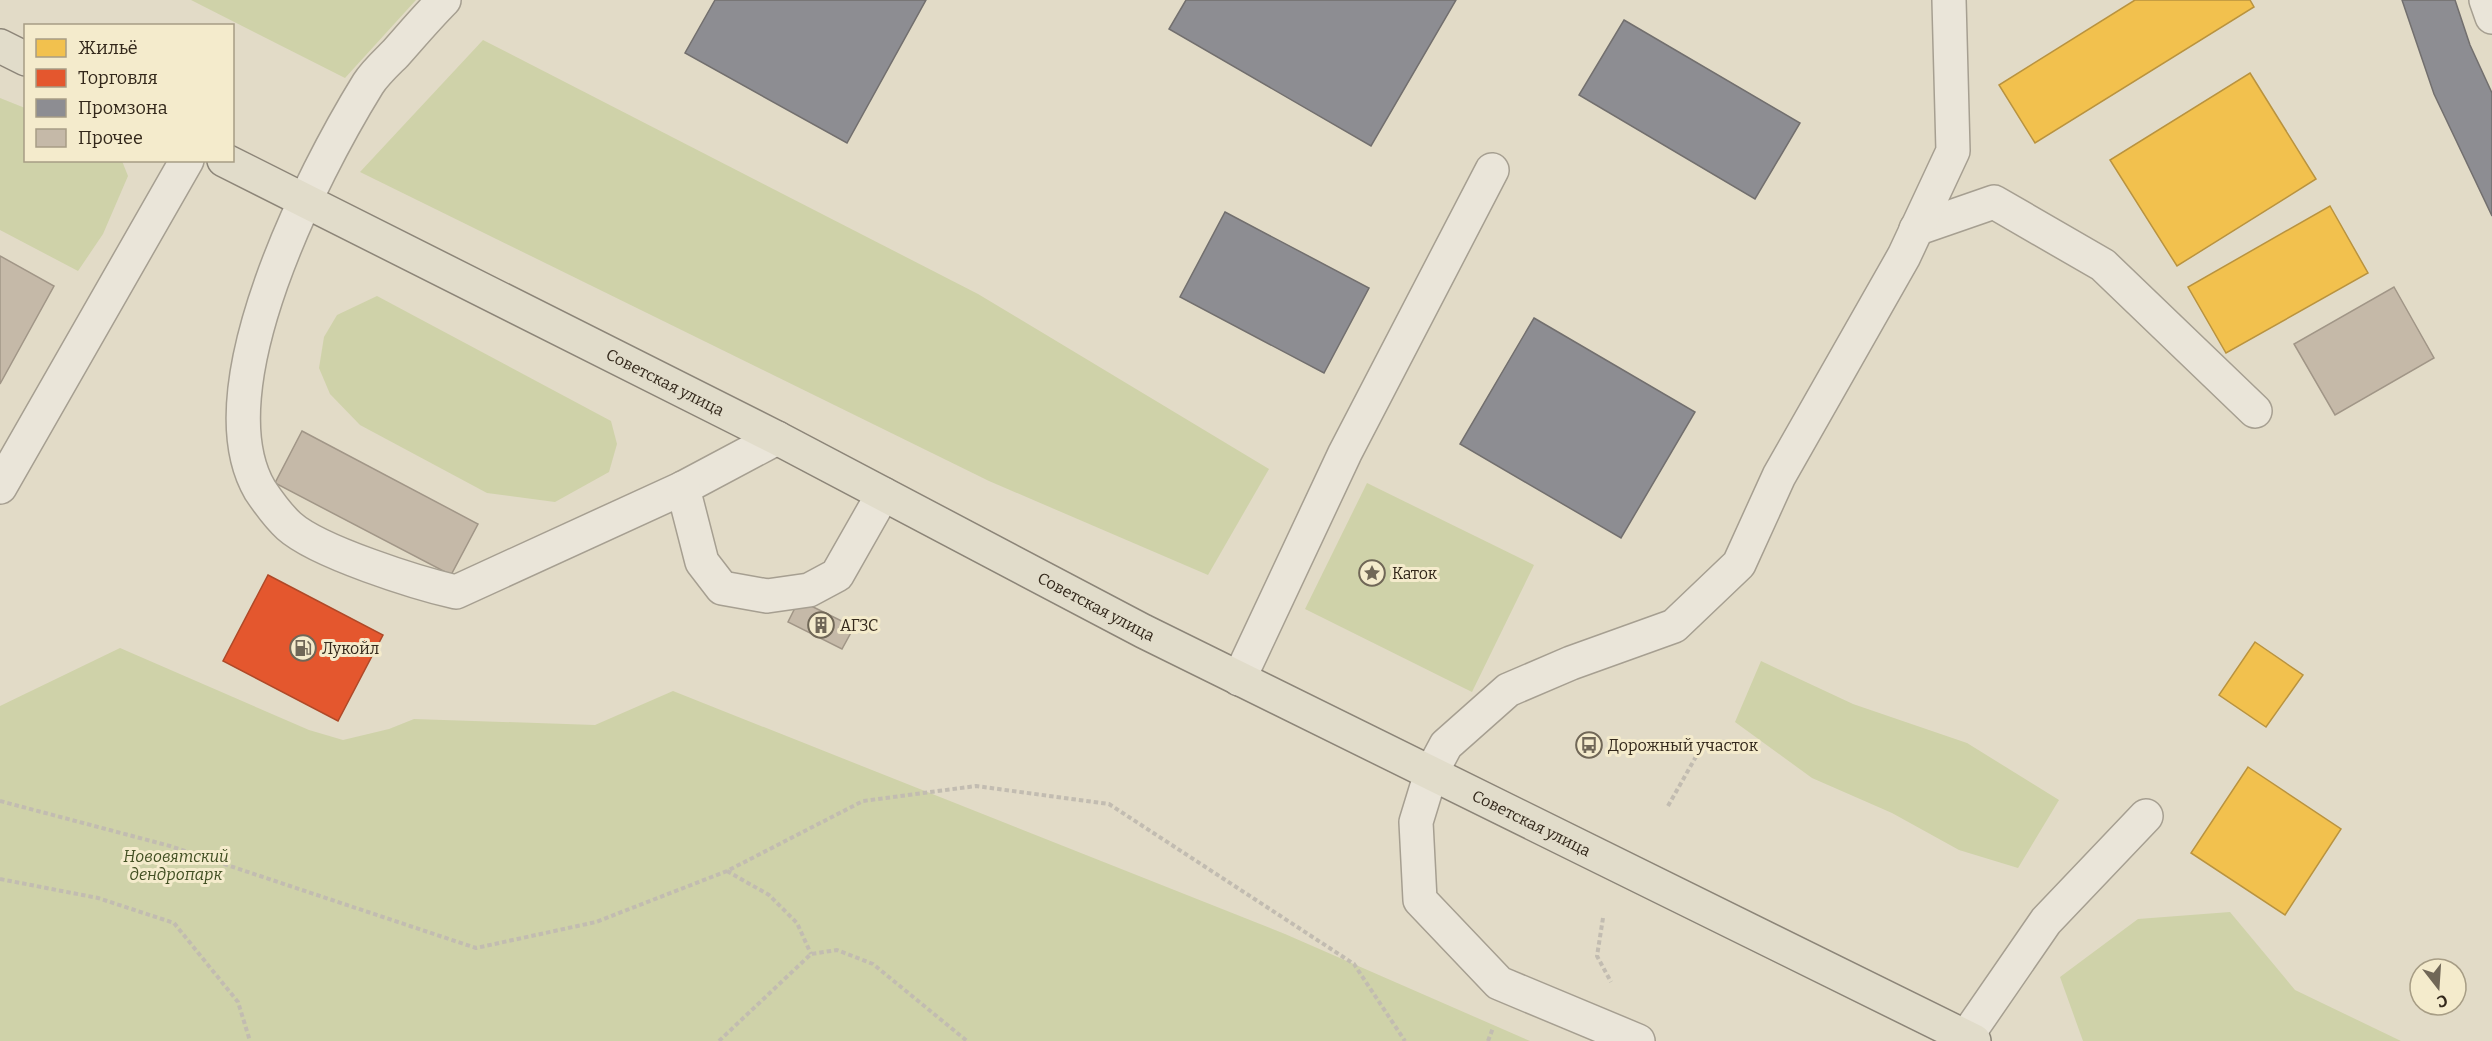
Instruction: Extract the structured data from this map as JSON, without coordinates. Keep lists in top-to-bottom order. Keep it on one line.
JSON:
{"streets":{"main road":["Советская улица"]},"parks":["Нововятский дендропарк"],"places":{"place":["Каток"],"building":["АГЗС"],"fuel station":["Лукойл"],"bus stop":["Дорожный участок"]},"legend":["Жильё","Торговля","Промзона","Прочее"],"north":"bottom"}
